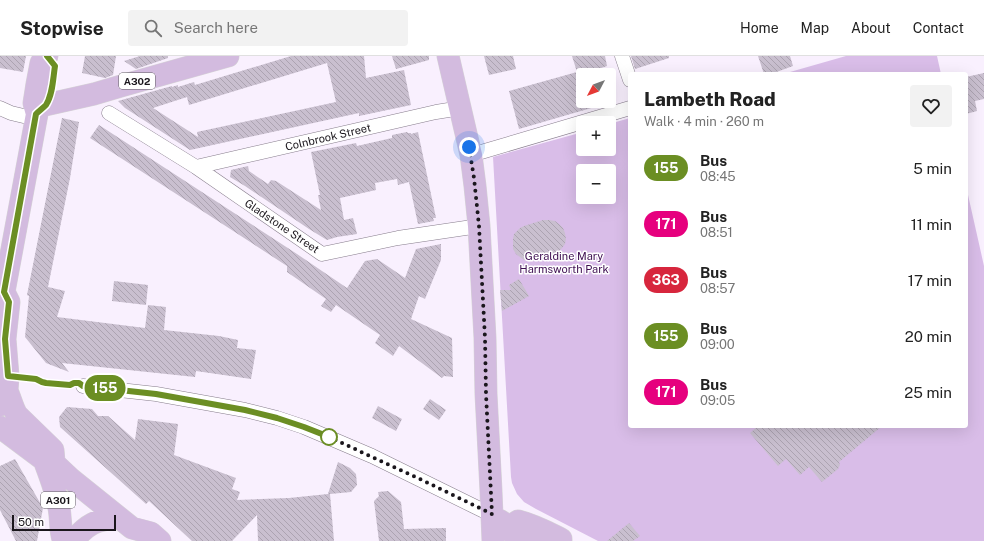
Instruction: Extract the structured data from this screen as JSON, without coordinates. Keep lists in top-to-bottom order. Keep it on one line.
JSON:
{"streets":{"main road":["A302","A301"],"street":["Colnbrook Street","Gladstone Street"]},"crossings":[["Colnbrook Street","Gladstone Street"]],"parks":["Geraldine Mary Harmsworth Park"],"lines":["bus line 155"],"scale_bar":"50 m","north":"bottom left","page":{"header":"Stopwise","search":"Search here","nav":["Home","Map","About","Contact"],"on_map":"155","map_buttons":["+","−"],"heading":["Lambeth Road","Walk · 4 min · 260 m"],"list":[{"mark":"155","name":"Bus","note":"08:45","value":"5 min"},{"mark":"171","name":"Bus","note":"08:51","value":"11 min"},{"mark":"363","name":"Bus","note":"08:57","value":"17 min"},{"mark":"155","name":"Bus","note":"09:00","value":"20 min"},{"mark":"171","name":"Bus","note":"09:05","value":"25 min"}],"scale":"50 m"}}
